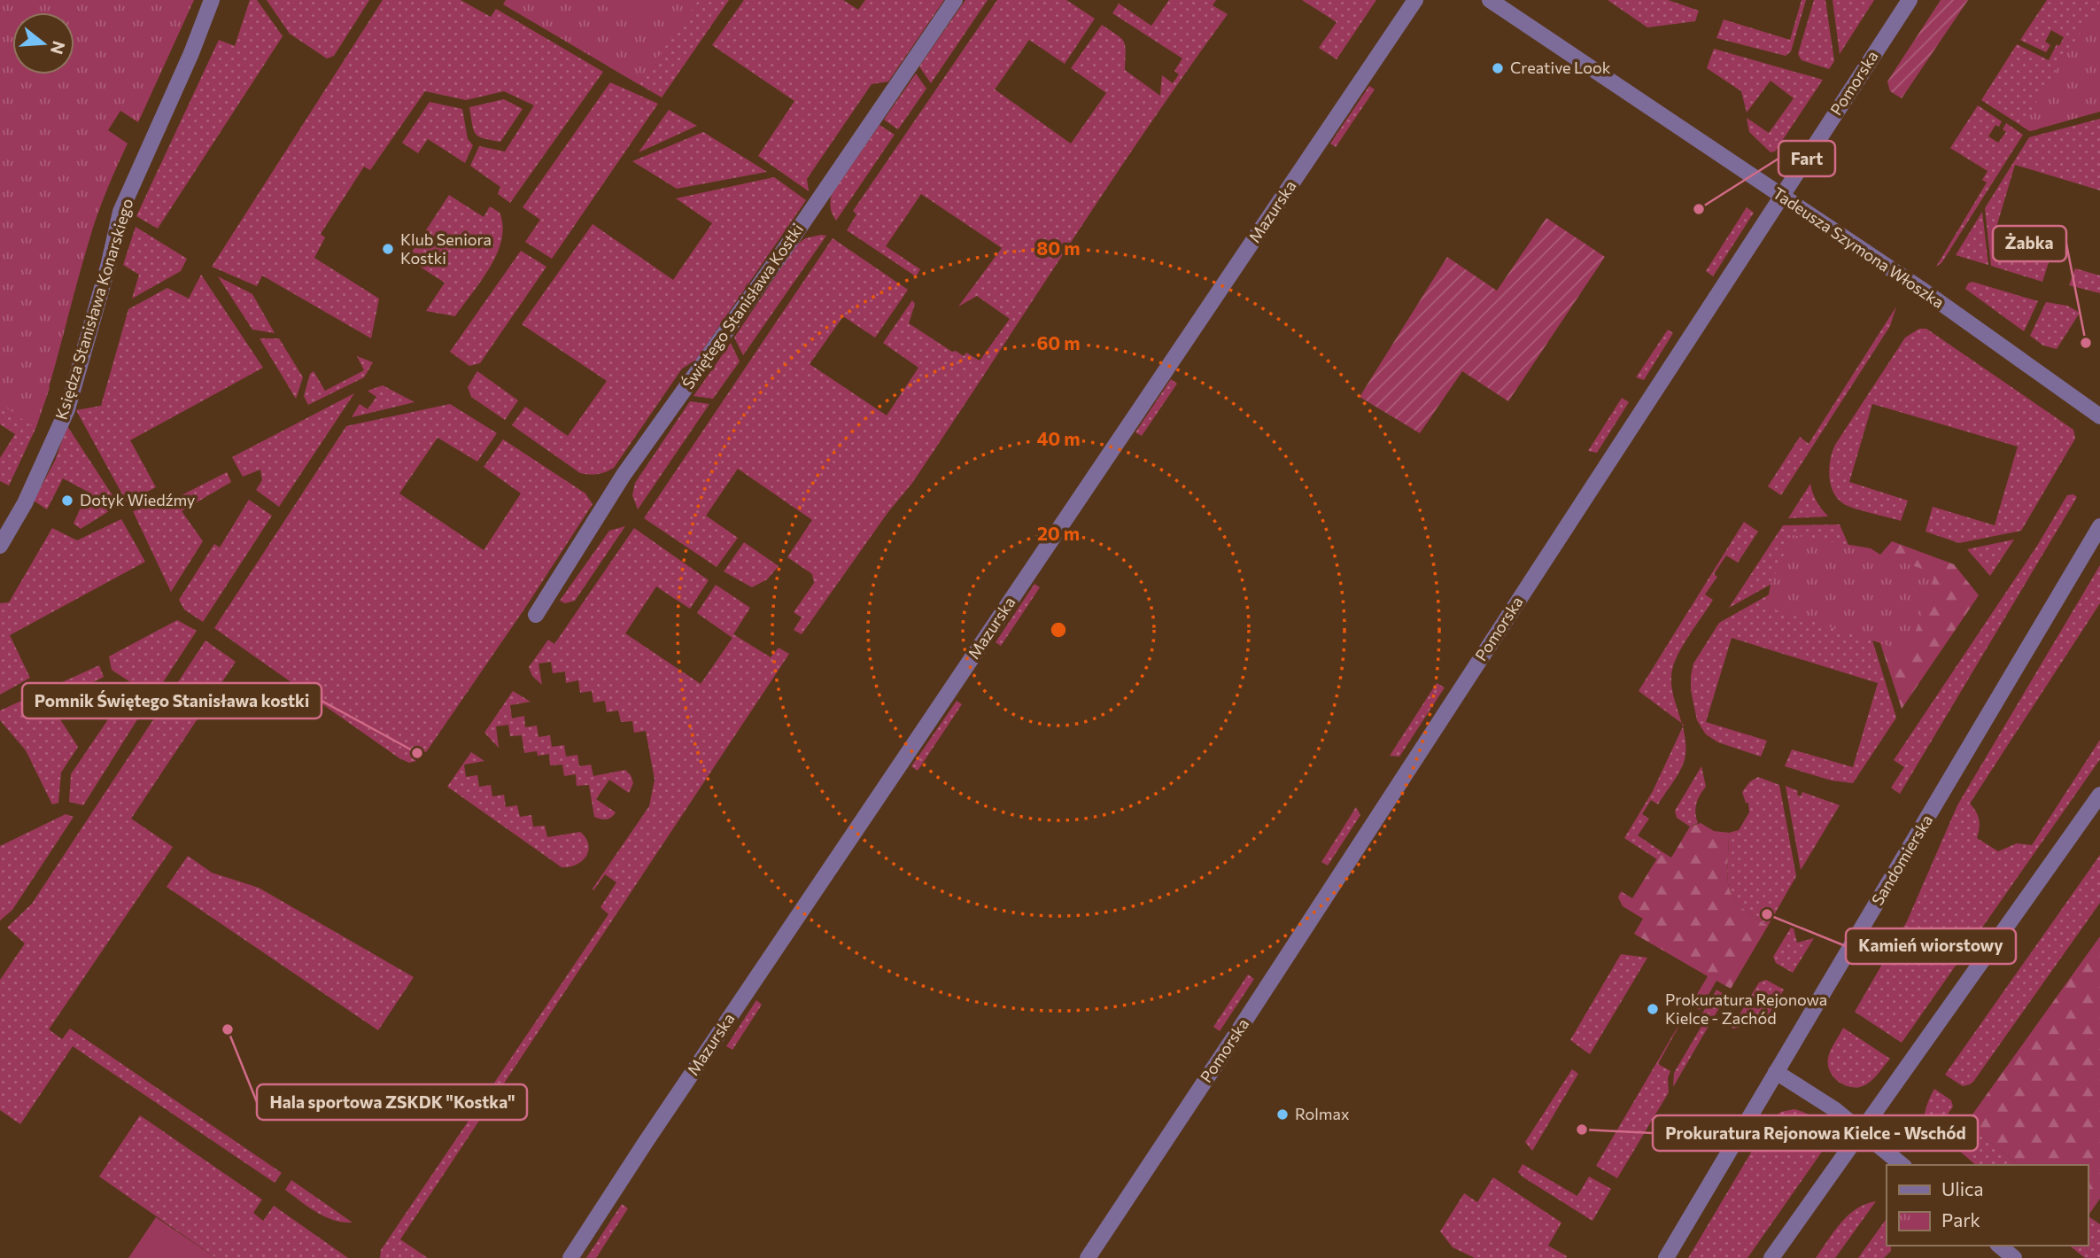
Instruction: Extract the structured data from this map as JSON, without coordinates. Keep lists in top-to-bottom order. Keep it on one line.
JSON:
{"streets":{"street":["Pomorska","Mazurska","Tadeusza Szymona Włoszka","Świętego Stanisława Kostki","Księdza Stanisława Konarskiego","Sandomierska"]},"crossings":[["Pomorska","Tadeusza Szymona Włoszka"]],"places":["Creative Look","Fart","Klub Seniora Kostki","Żabka","Dotyk Wiedźmy","Pomnik Świętego Stanisława kostki","Kamień wiorstowy","Prokuratura Rejonowa Kielce - Zachód","Hala sportowa ZSKDK \"Kostka\"","Rolmax","Prokuratura Rejonowa Kielce - Wschód"],"legend":["Ulica","Park"],"north":"right","rings":["80 m","60 m","40 m","20 m"]}
